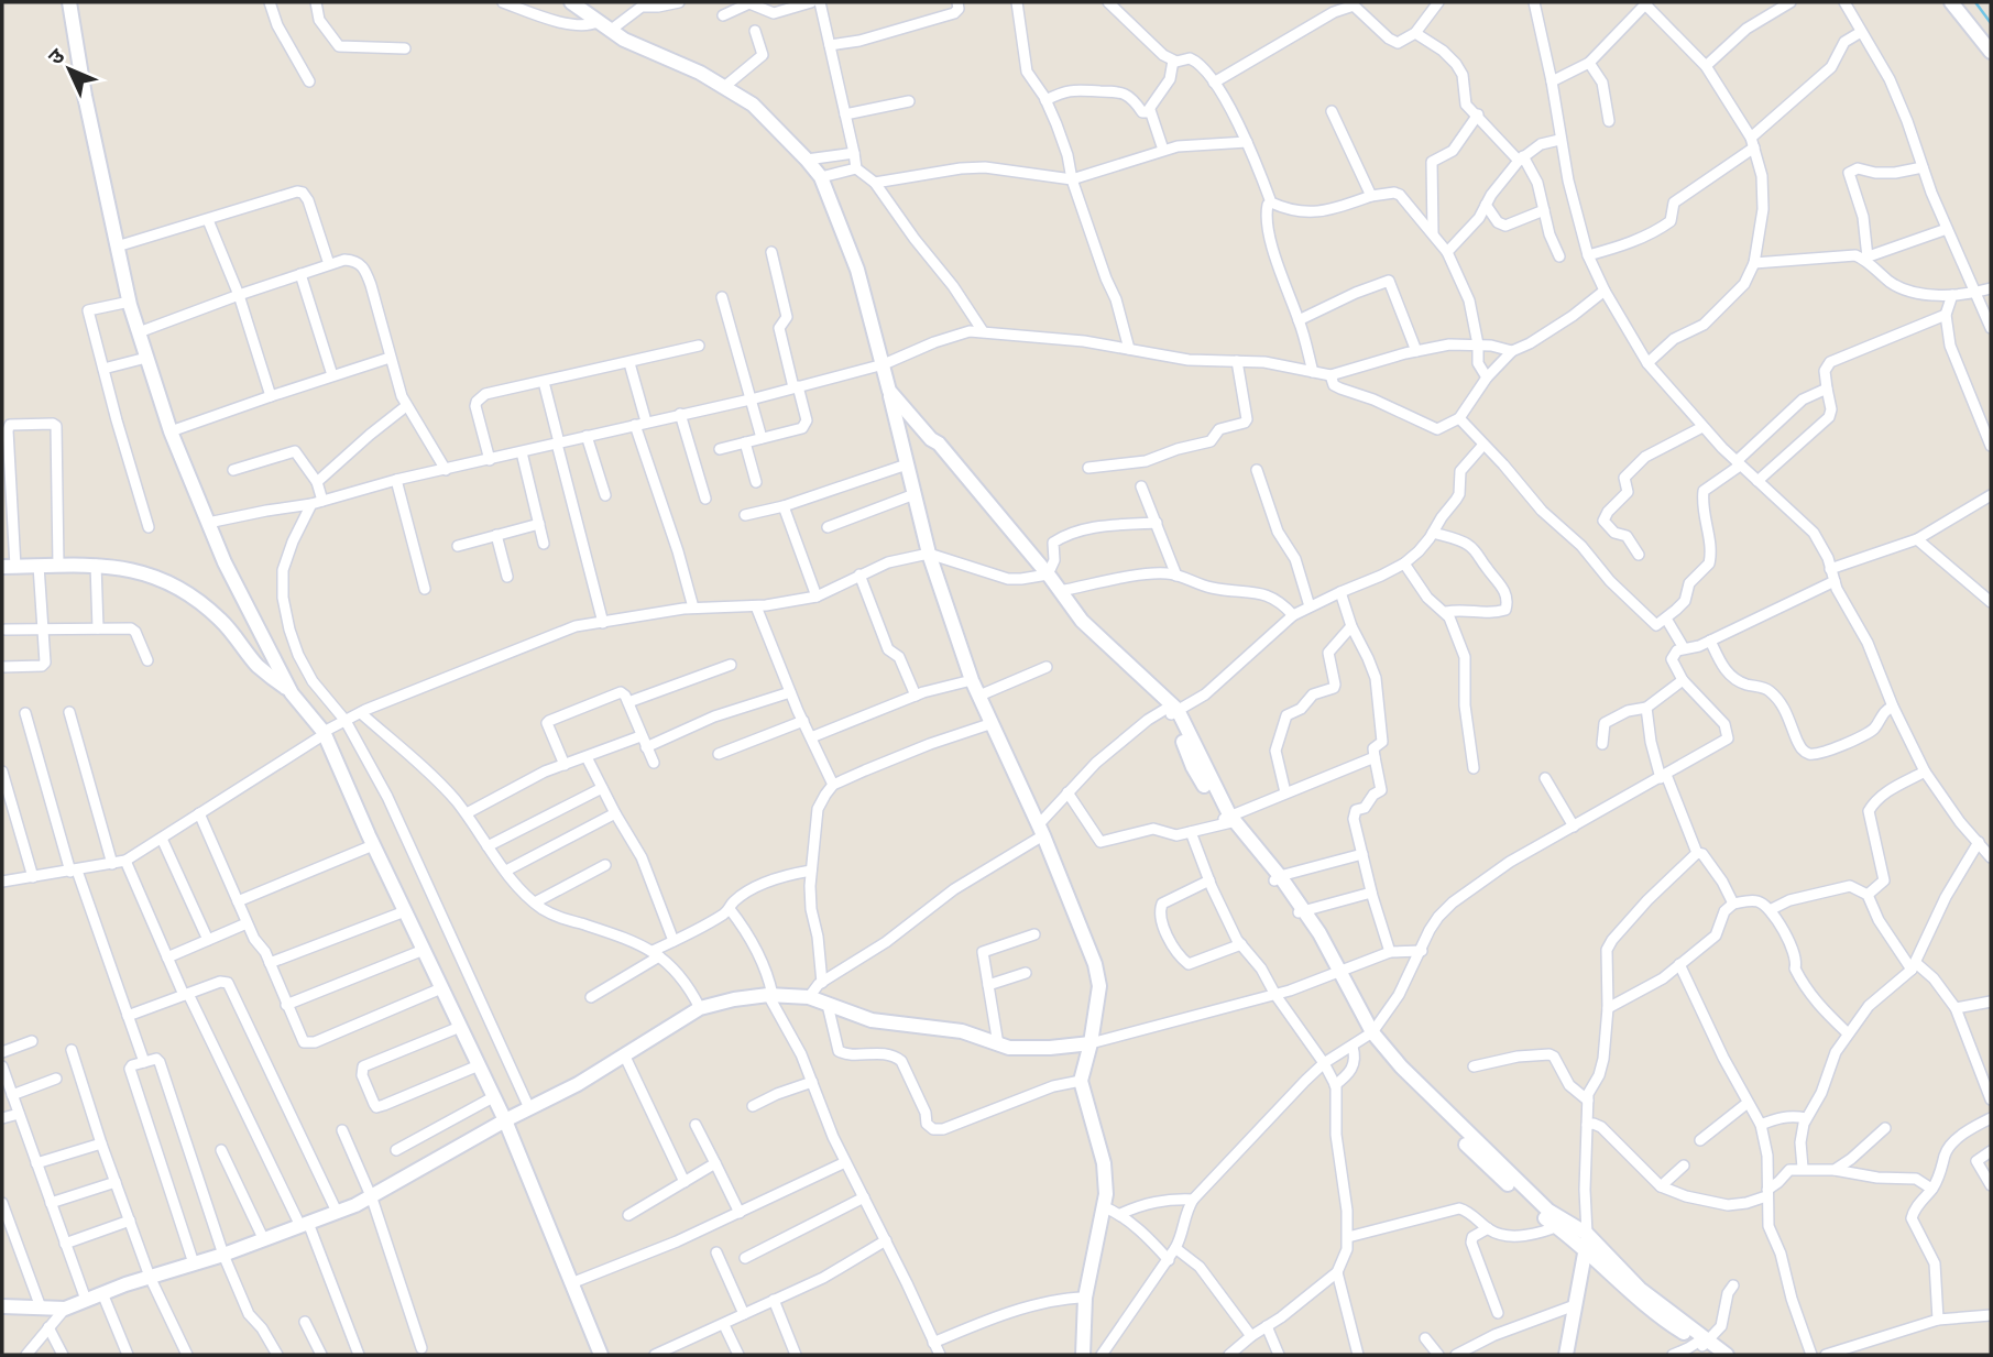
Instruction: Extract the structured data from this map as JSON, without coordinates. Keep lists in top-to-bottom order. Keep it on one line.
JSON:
{"north":"top left"}
